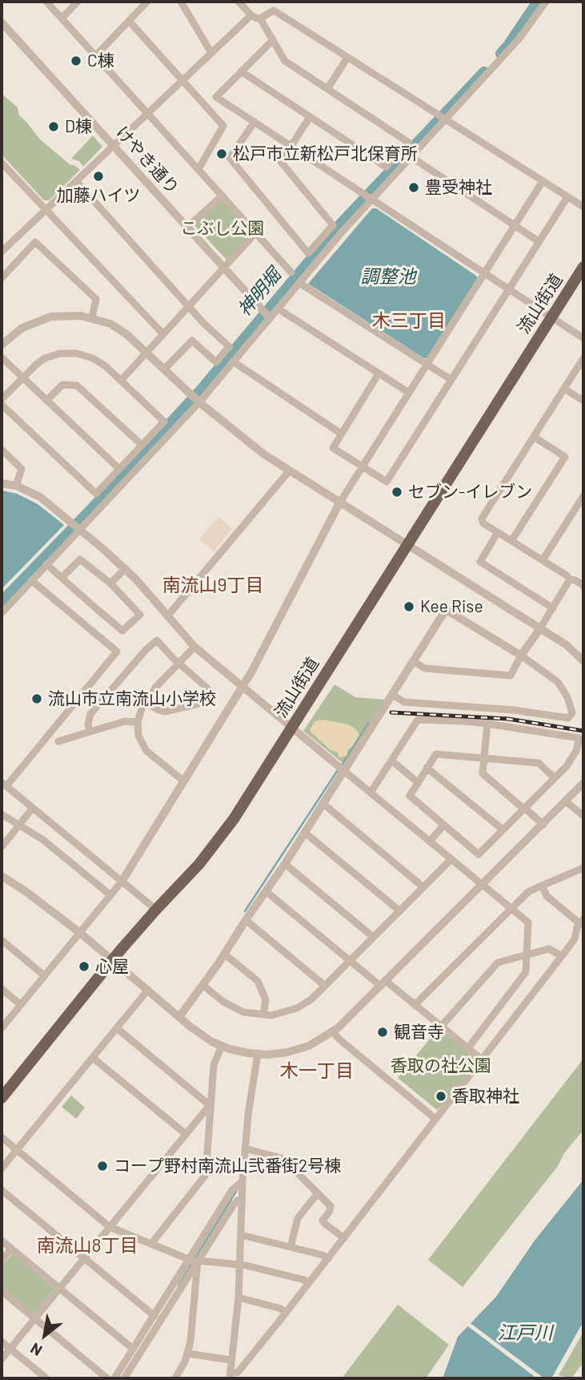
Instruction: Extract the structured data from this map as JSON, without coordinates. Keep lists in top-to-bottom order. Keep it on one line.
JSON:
{"streets":{"main road":["流山街道"],"street":["けやき通り"]},"districts":["木三丁目","南流山9丁目","木一丁目","南流山8丁目"],"water":["調整池","神明堀","江戸川"],"parks":["こぶし公園","香取の社公園"],"places":["C棟","D棟","松戸市立新松戸北保育所","加藤ハイツ","豊受神社","セブン-イレブン","Kee Rise","流山市立南流山小学校","心屋","観音寺","香取神社","コープ野村南流山弐番街2号棟"],"north":"bottom left"}
